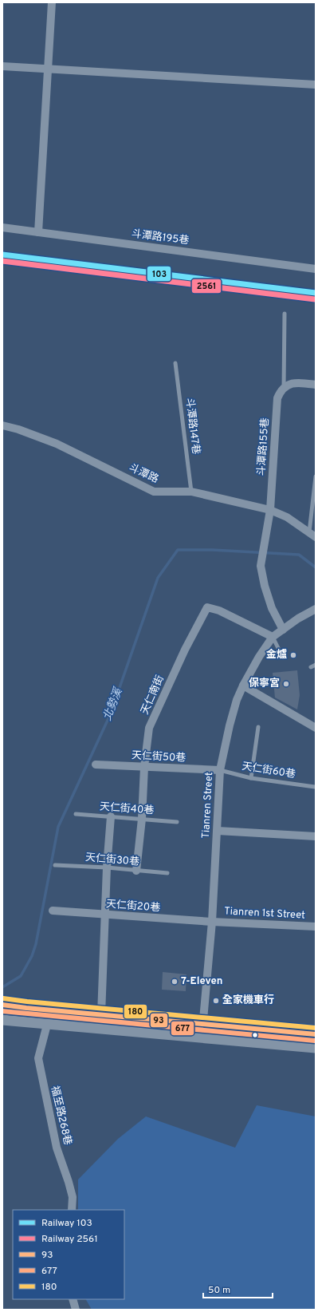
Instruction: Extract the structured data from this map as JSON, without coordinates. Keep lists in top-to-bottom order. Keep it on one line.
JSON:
{"streets":{"street":["斗潭路195巷","斗潭路155巷","斗潭路","天仁南街","天仁街50巷","Tianren Street","天仁街20巷","Tianren 1st Street","福至路268巷"],"lane":["斗潭路147巷","天仁街60巷","天仁街40巷","天仁街30巷"]},"crossings":[["斗潭路147巷","斗潭路"],["斗潭路155巷","斗潭路"],["斗潭路155巷","Tianren Street"],["天仁南街","天仁街50巷"],["天仁南街","Tianren Street"],["天仁南街","天仁街40巷"],["天仁南街","天仁街30巷"],["天仁街50巷","天仁街60巷"],["天仁街50巷","Tianren Street"],["天仁街60巷","Tianren Street"],["Tianren Street","天仁街20巷"],["Tianren Street","Tianren 1st Street"],["天仁街20巷","Tianren 1st Street"]],"water":["北勢溪"],"places":["金爐","保寧宮","7-Eleven","全家機車行"],"lines":["rail line 103","rail line 2561","transit line 180","transit line 93","transit line 677"],"legend":["Railway 103","Railway 2561","93","677","180"],"scale_bar":"50 m"}
